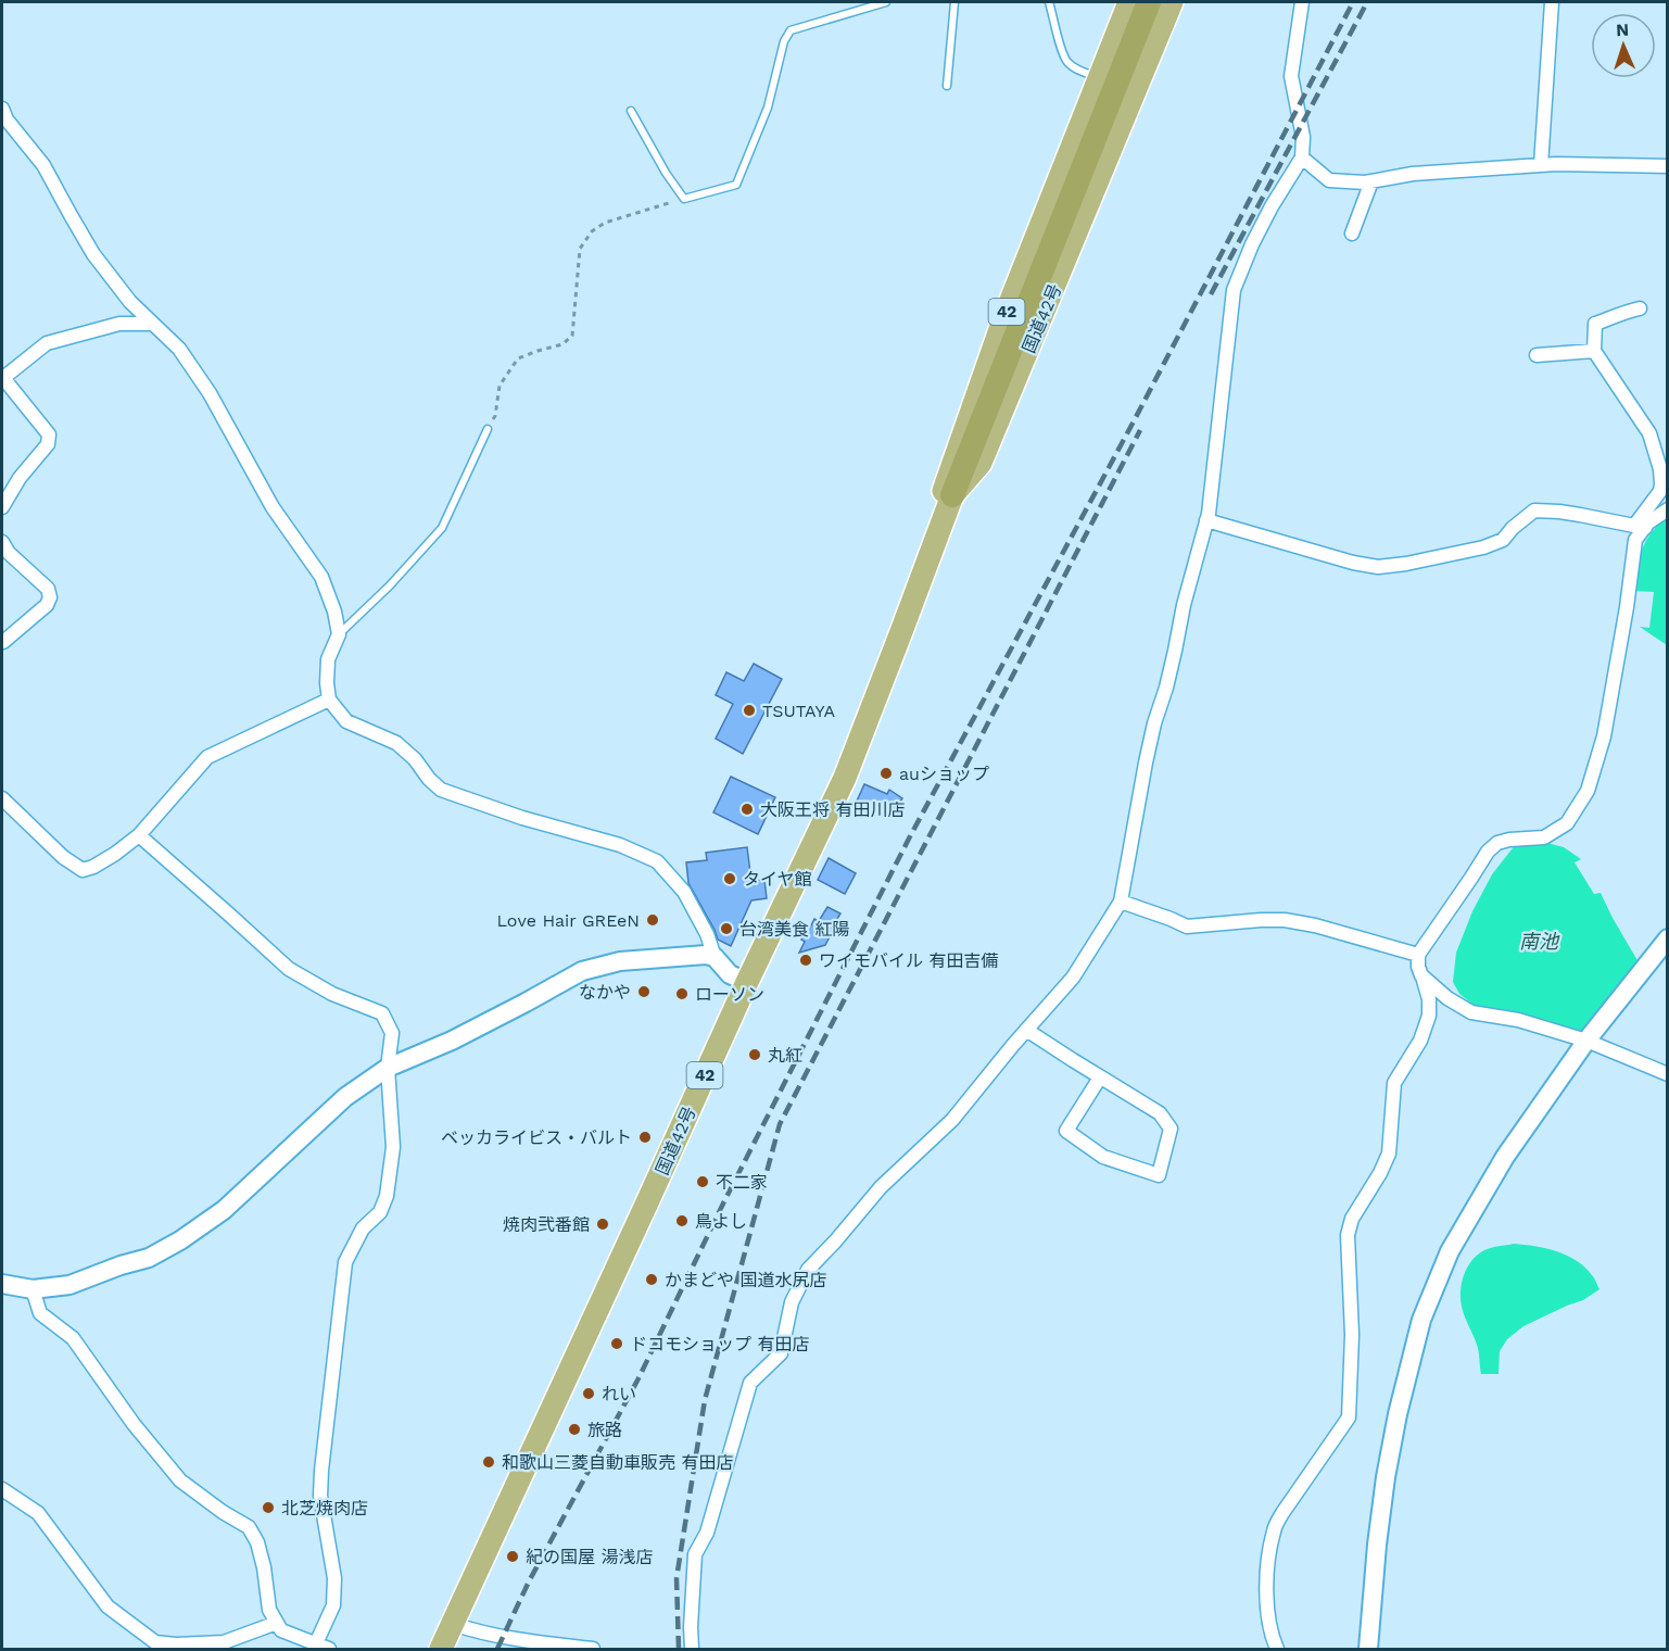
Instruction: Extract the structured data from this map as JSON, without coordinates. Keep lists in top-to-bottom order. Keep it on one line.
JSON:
{"streets":{"highway":["42","国道42号"]},"water":["南池"],"places":["TSUTAYA","auショップ","大阪王将 有田川店","タイヤ館","Love Hair GREeN","台湾美食 紅陽","ワイモバイル 有田吉備","なかや","ローソン","丸紅","ベッカライビス・バルト","不二家","鳥よし","焼肉弐番館","かまどや 国道水尻店","ドコモショップ 有田店","れい","旅路","和歌山三菱自動車販売 有田店","北芝焼肉店","紀の国屋 湯浅店"],"north":"top"}
